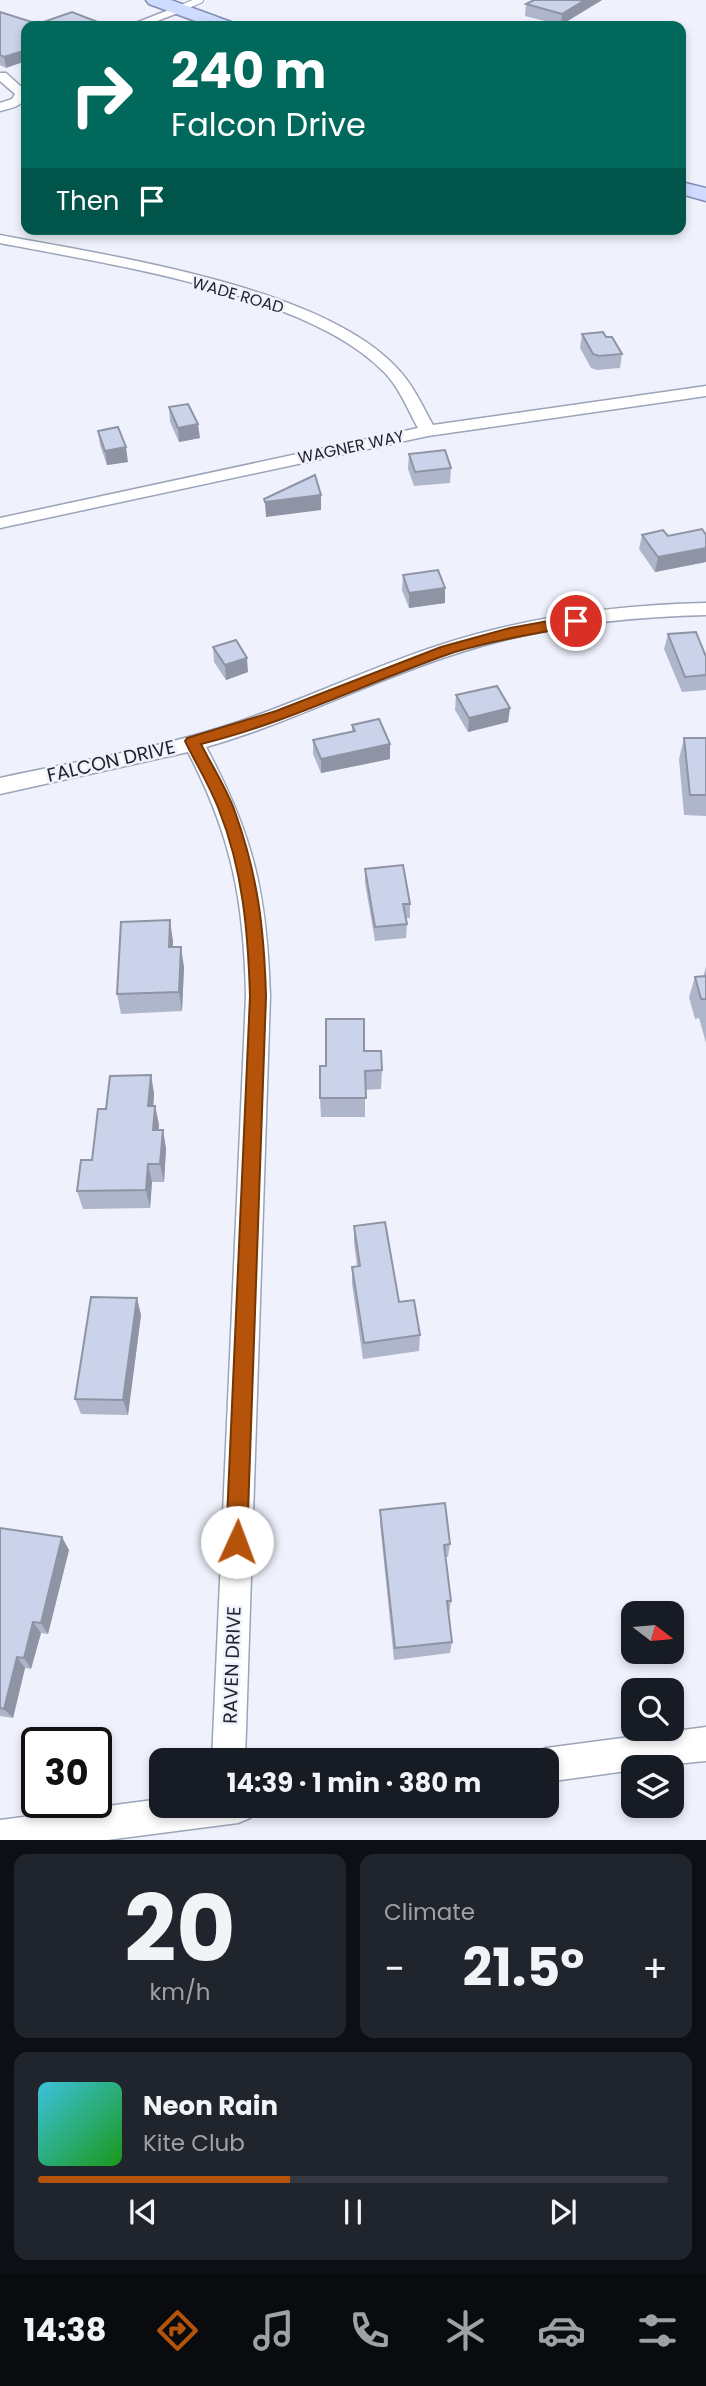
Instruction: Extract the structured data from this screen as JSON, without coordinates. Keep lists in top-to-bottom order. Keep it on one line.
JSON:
{"streets":{"street":["WADE ROAD","WAGNER WAY","FALCON DRIVE","RAVEN DRIVE"]},"crossings":[["WADE ROAD","WAGNER WAY"],["FALCON DRIVE","RAVEN DRIVE"]],"north":"right","page":{"turn":["240 m","Falcon Drive"],"then":"Then","limit":"30","trip":"14:39 · 1 min · 380 m","tile":[["20","km/h"],"Climate"],"heat":["−","21.5°","+"],"song":["Neon Rain","Kite Club"],"tabs":"14:38"}}
